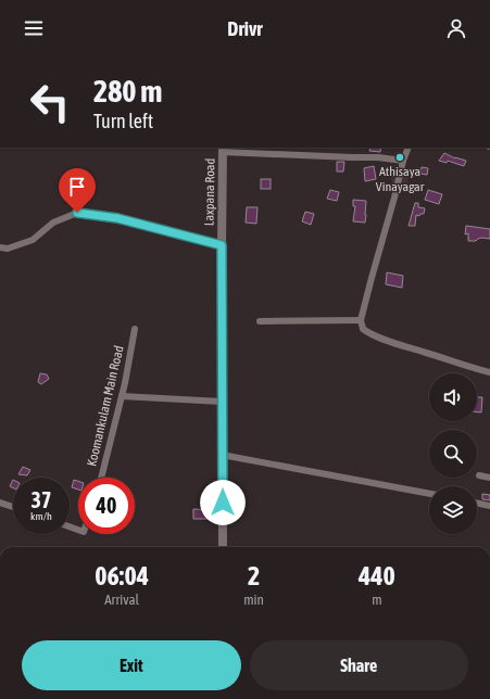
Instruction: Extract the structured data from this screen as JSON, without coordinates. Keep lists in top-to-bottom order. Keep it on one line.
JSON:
{"streets":{"street":["Laxpana Road","Koomankulam Main Road"]},"places":["Athisaya Vinayagar"],"page":{"header":"Drivr","turn":["280 m","Turn left"],"speed":"37 km/h","limit":"40","eta":["06:04","Arrival","2","min","440","m"],"buttons":["Exit","Share"]}}
